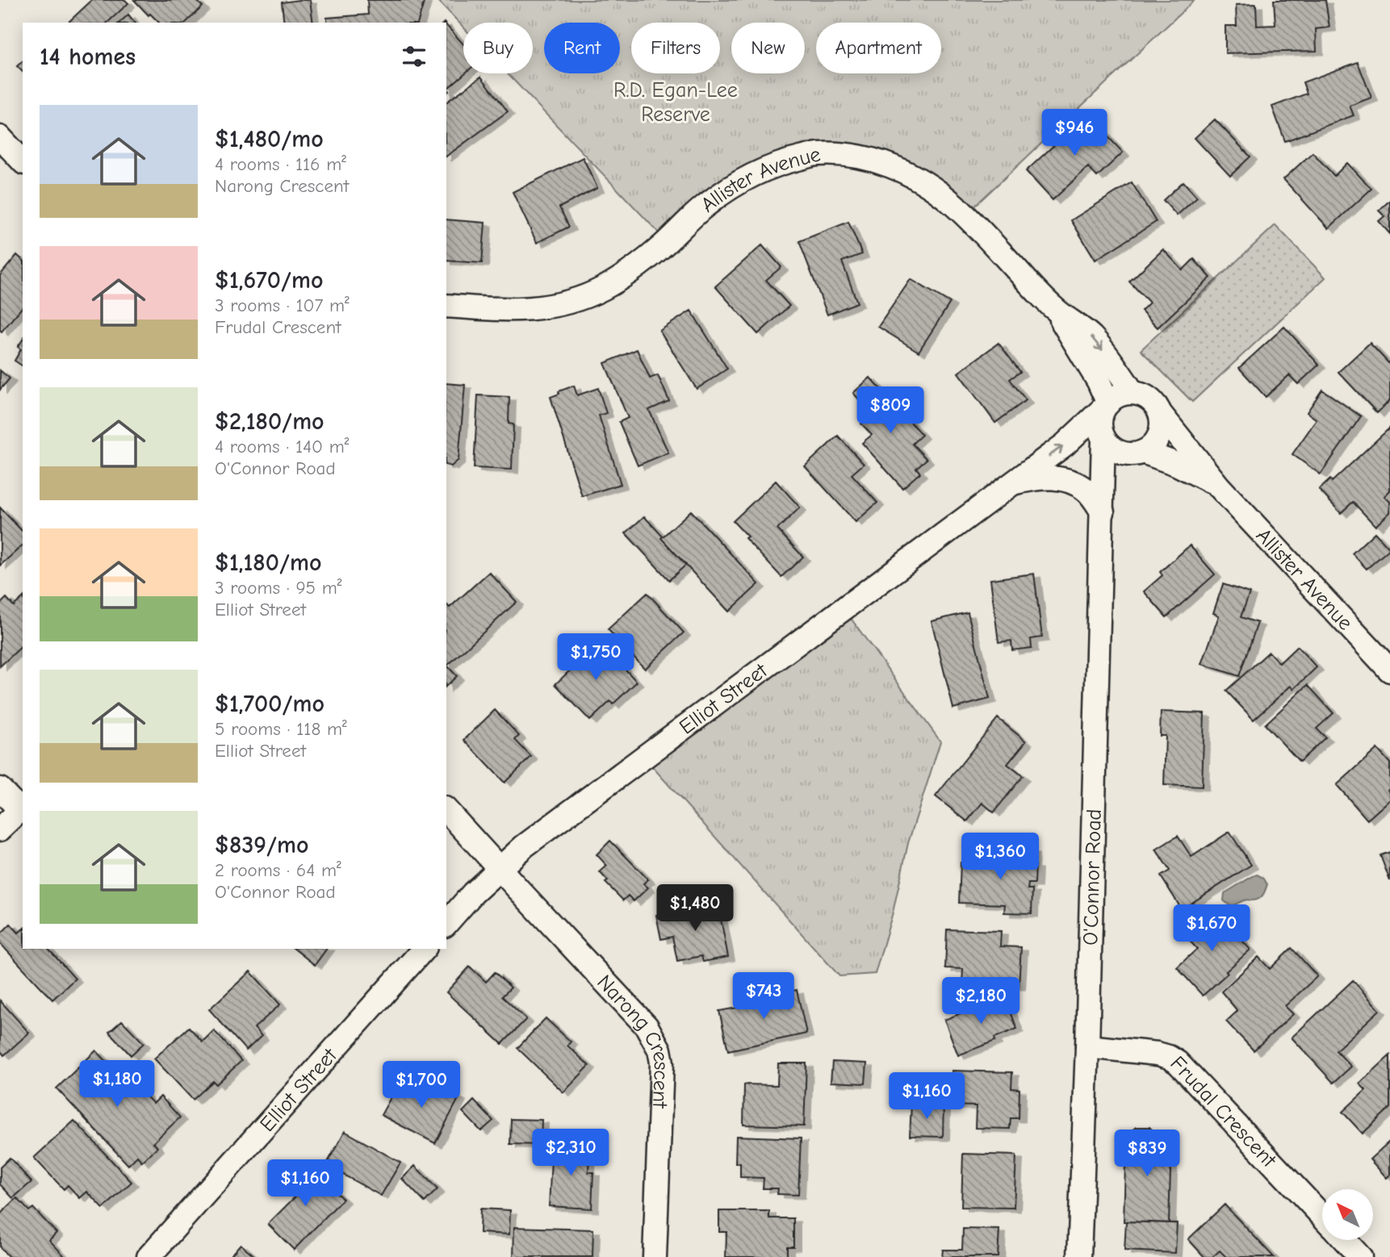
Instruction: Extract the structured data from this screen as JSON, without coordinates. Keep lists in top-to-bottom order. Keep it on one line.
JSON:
{"streets":{"street":["Allister Avenue","Elliot Street","O'Connor Road","Narong Crescent","Frudal Crescent"]},"crossings":[["Allister Avenue","Elliot Street"],["Allister Avenue","O'Connor Road"],["Elliot Street","O'Connor Road"],["Elliot Street","Narong Crescent"],["O'Connor Road","Frudal Crescent"]],"parks":["R.D. Egan-Lee Reserve"],"north":"top left","page":{"chip":["Buy","Rent","Filters","New","Apartment"],"heading":"14 homes","list":[{"name":"$1,480/mo","note":"4 rooms · 116 m² · Narong Crescent"},{"name":"$1,670/mo","note":"3 rooms · 107 m² · Frudal Crescent"},{"name":"$2,180/mo","note":"4 rooms · 140 m² · O'Connor Road"},{"name":"$1,180/mo","note":"3 rooms · 95 m² · Elliot Street"},{"name":"$1,700/mo","note":"5 rooms · 118 m² · Elliot Street"},{"name":"$839/mo","note":"2 rooms · 64 m² · O'Connor Road"}],"price":["$946","$809","$1,750","$1,360","$1,480","$1,670","$743","$2,180","$1,180","$1,700","$1,160","$2,310","$839","$1,160"]}}
